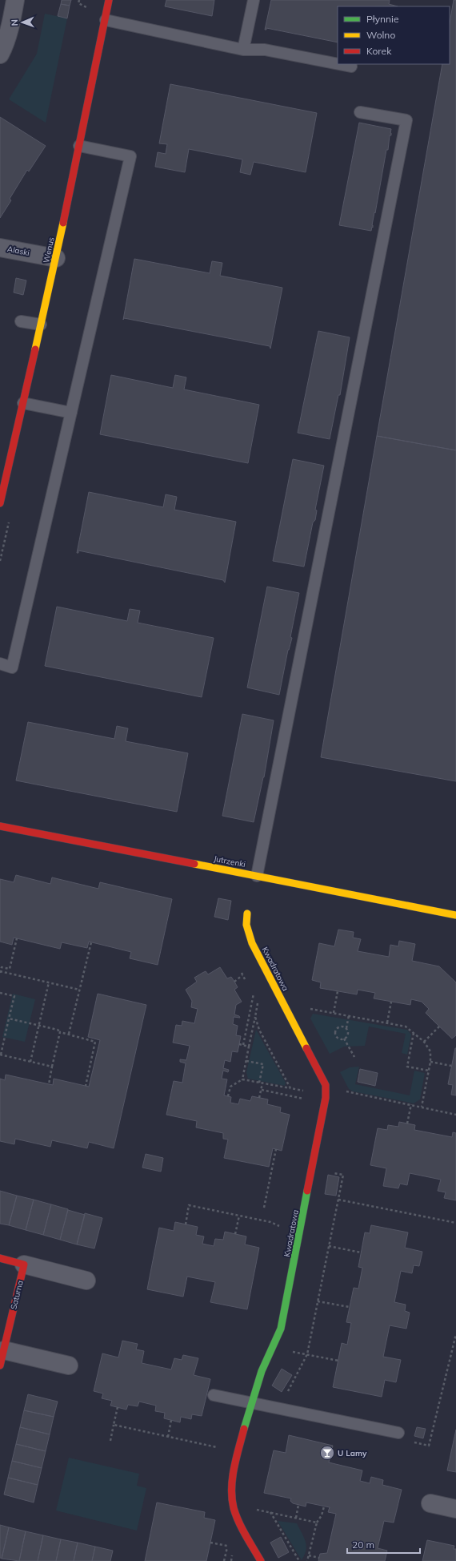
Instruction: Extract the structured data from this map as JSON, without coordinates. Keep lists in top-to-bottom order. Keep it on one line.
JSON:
{"streets":{"street":["Wenus","Alaski","Jutrzenki","Kwadratowa","Saturna"]},"crossings":[["Wenus","Alaski"]],"places":{"bar":["U Lamy"]},"legend":["Płynnie","Wolno","Korek"],"scale_bar":"20 m","north":"left"}
